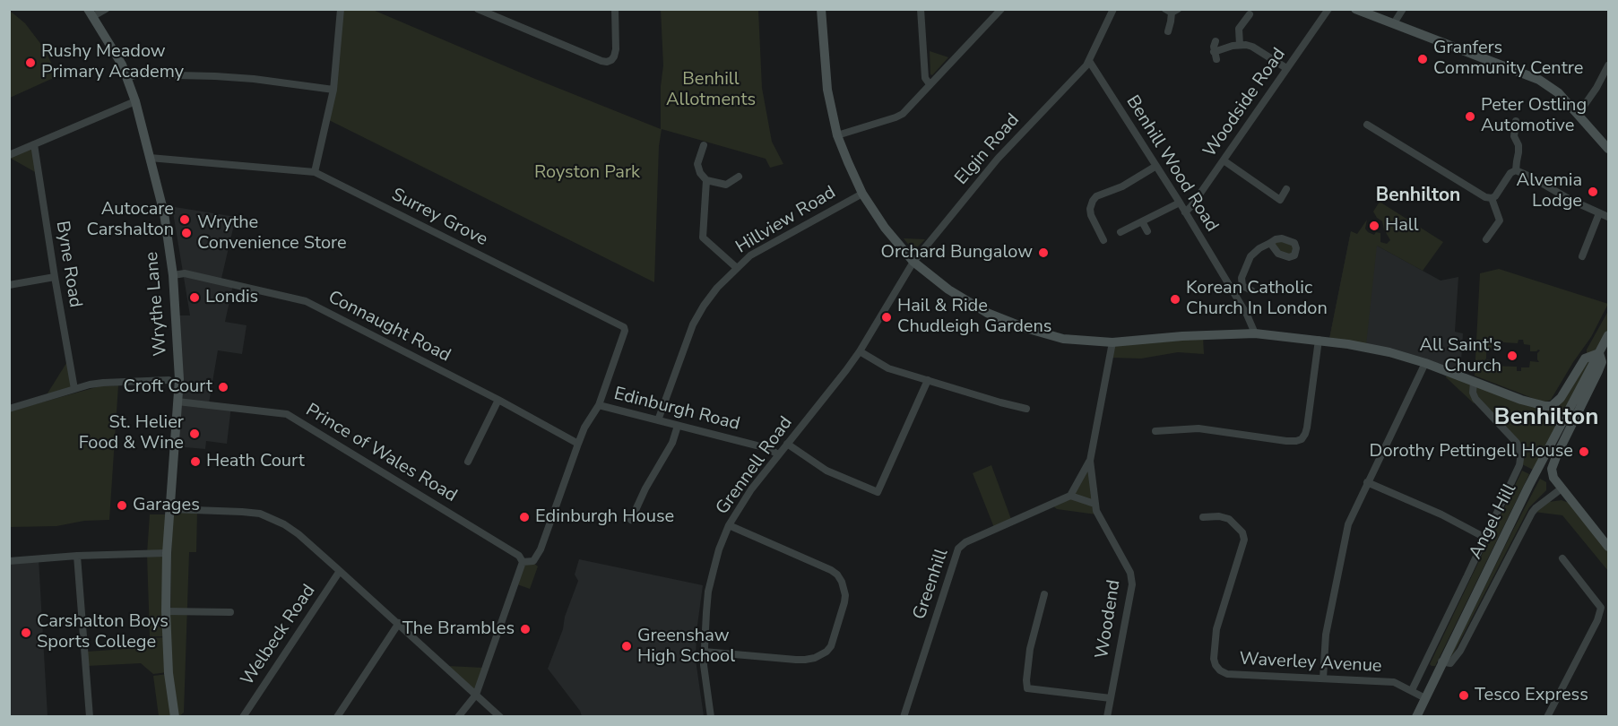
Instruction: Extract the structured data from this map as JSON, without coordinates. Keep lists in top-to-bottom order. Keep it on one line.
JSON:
{"streets":{"main road":["Wrythe Lane","Angel Hill"],"street":["Woodside Road","Elgin Road","Benhill Wood Road","Surrey Grove","Hillview Road","Byne Road","Connaught Road","Edinburgh Road","Prince of Wales Road","Grennell Road","Greenhill","Woodend","Welbeck Road","Waverley Avenue"]},"crossings":[["Woodside Road","Benhill Wood Road"],["Elgin Road","Benhill Wood Road"],["Elgin Road","Grennell Road"],["Surrey Grove","Wrythe Lane"],["Surrey Grove","Edinburgh Road"],["Hillview Road","Edinburgh Road"],["Wrythe Lane","Connaught Road"],["Wrythe Lane","Prince of Wales Road"],["Edinburgh Road","Grennell Road"],["Angel Hill","Waverley Avenue"],["Greenhill","Woodend"]],"districts":["Benhilton","Benhilton"],"parks":["Benhill Allotments","Royston Park"],"places":["Granfers Community Centre","Rushy Meadow Primary Academy","Peter Ostling Automotive","Alvemia Lodge","Autocare Carshalton","Hall","Wrythe Convenience Store","Orchard Bungalow","Londis","Korean Catholic Church In London","Hail & Ride Chudleigh Gardens","All Saint's Church","Croft Court","St. Helier Food & Wine","Dorothy Pettingell House","Heath Court","Garages","Edinburgh House","The Brambles","Carshalton Boys Sports College","Greenshaw High School","Tesco Express"]}
